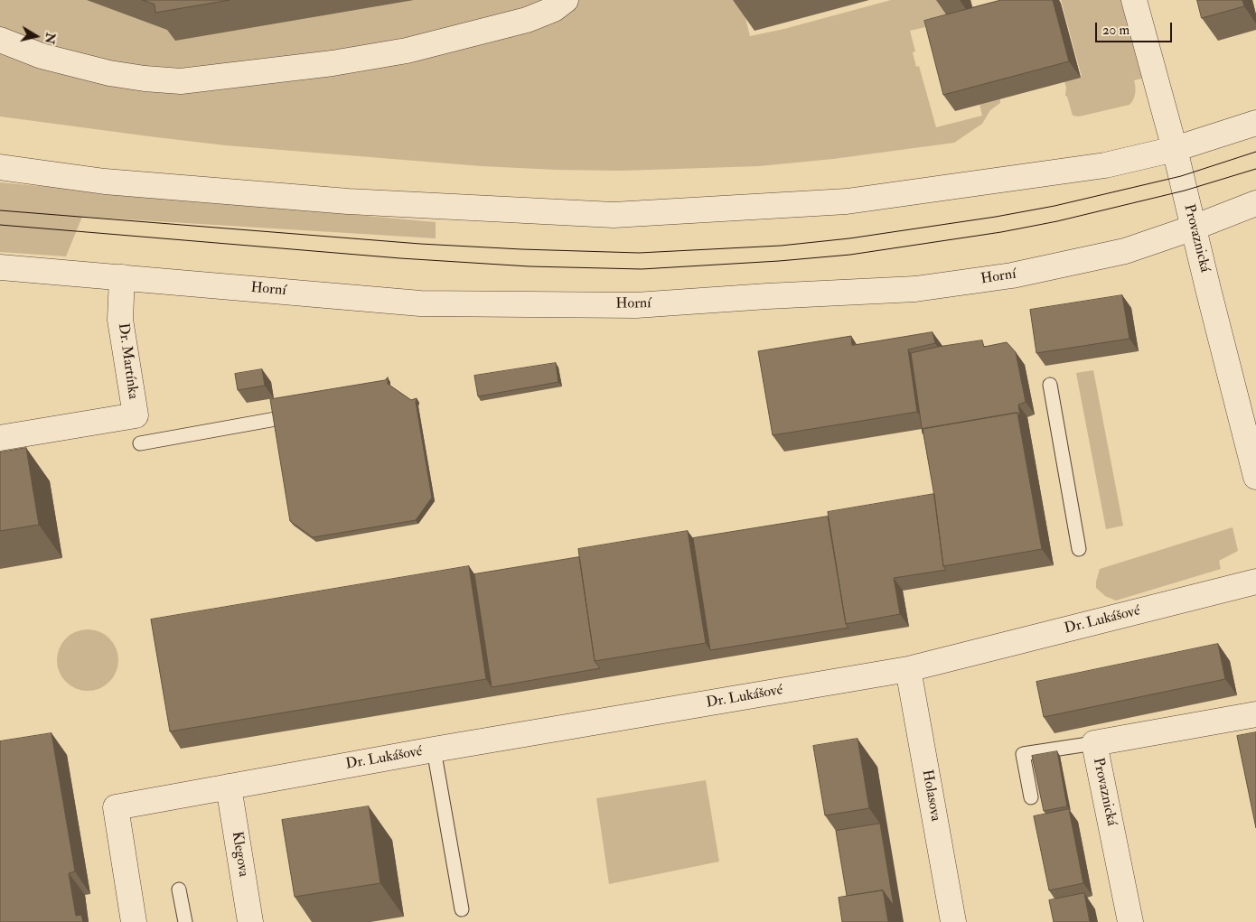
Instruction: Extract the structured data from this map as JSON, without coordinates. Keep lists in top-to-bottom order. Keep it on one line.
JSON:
{"streets":{"street":["Provaznická","Horní","Dr. Martínka","Dr. Lukášové","Holasova","Klegova"]},"crossings":[["Provaznická","Horní"],["Horní","Dr. Martínka"],["Dr. Lukášové","Holasova"],["Dr. Lukášové","Klegova"]],"scale_bar":"20 m","north":"right"}
